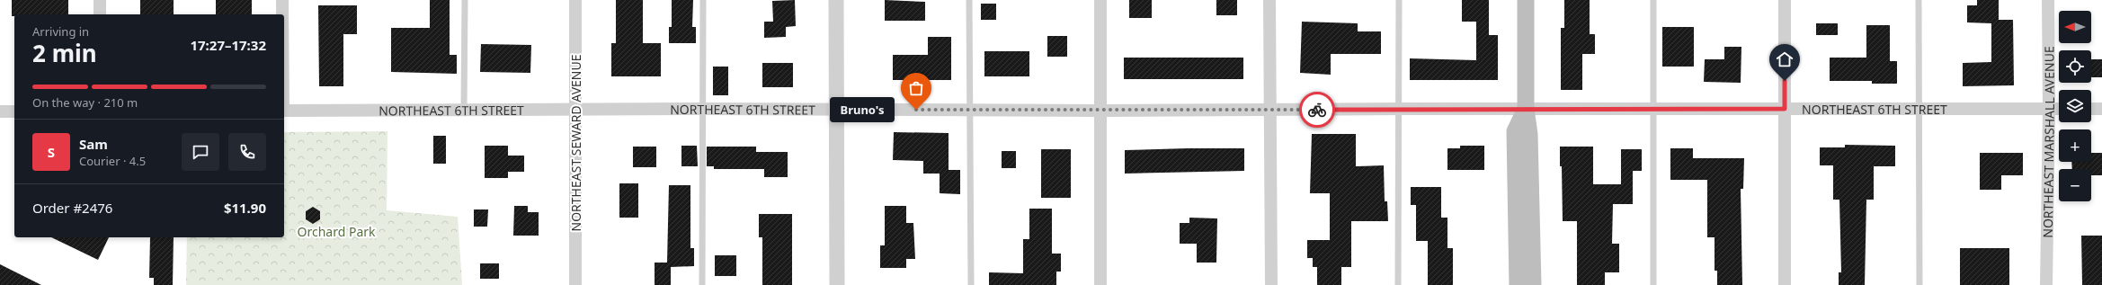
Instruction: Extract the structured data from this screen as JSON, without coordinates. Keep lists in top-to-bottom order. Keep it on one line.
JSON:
{"streets":{"street":["NORTHEAST 6TH STREET","NORTHEAST SEWARD AVENUE","NORTHEAST MARSHALL AVENUE"]},"crossings":[["NORTHEAST 6TH STREET","NORTHEAST SEWARD AVENUE"],["NORTHEAST 6TH STREET","NORTHEAST MARSHALL AVENUE"]],"parks":["Orchard Park"],"places":["Bruno's"],"north":"left","page":{"map_buttons":["+","−"],"heading":["2 min","Arriving in","17:27–17:32"],"panel":["Sam","Courier · 4.5","Order #2476","$11.90"],"bar":"On the way · 210 m","bubble":"Bruno's","round":"S"}}
